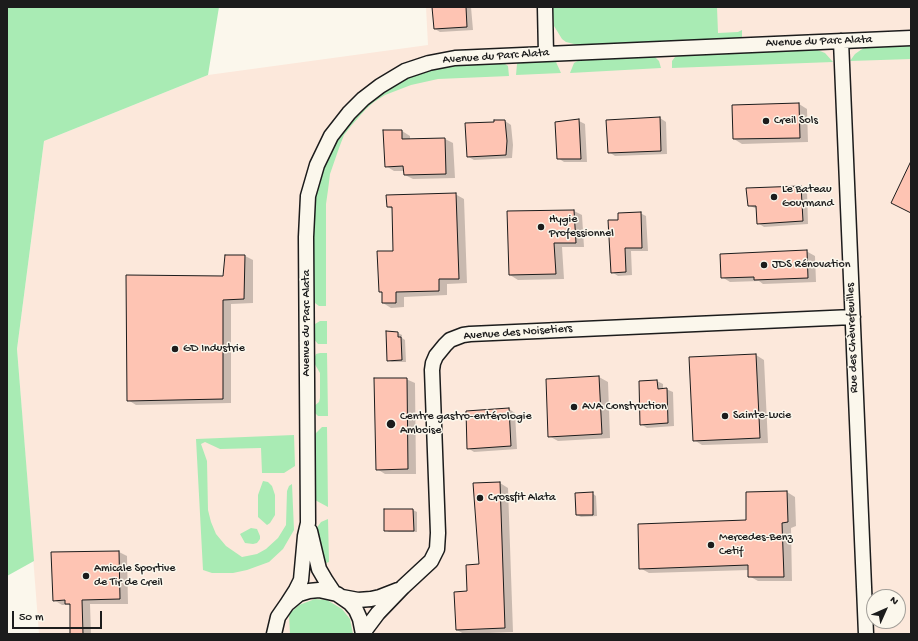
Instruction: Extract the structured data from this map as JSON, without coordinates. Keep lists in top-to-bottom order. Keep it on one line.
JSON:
{"streets":{"street":["Avenue du Parc Alata","Avenue des Noisetiers","Rue des Chèvrefeuilles"]},"crossings":[["Avenue du Parc Alata","Avenue des Noisetiers"],["Avenue du Parc Alata","Rue des Chèvrefeuilles"],["Avenue des Noisetiers","Rue des Chèvrefeuilles"]],"places":["Creil Sols","Le Bateau Gourmand","Hygie Professionnel","JDS Rénovation","GD Industrie","AVA Construction","Sainte-Lucie","Centre gastro-entérologie Amboise","Crossfit Alata","Mercedes-Benz Cetif","Amicale Sportive de Tir de Creil"],"scale_bar":"50 m","north":"top right"}
